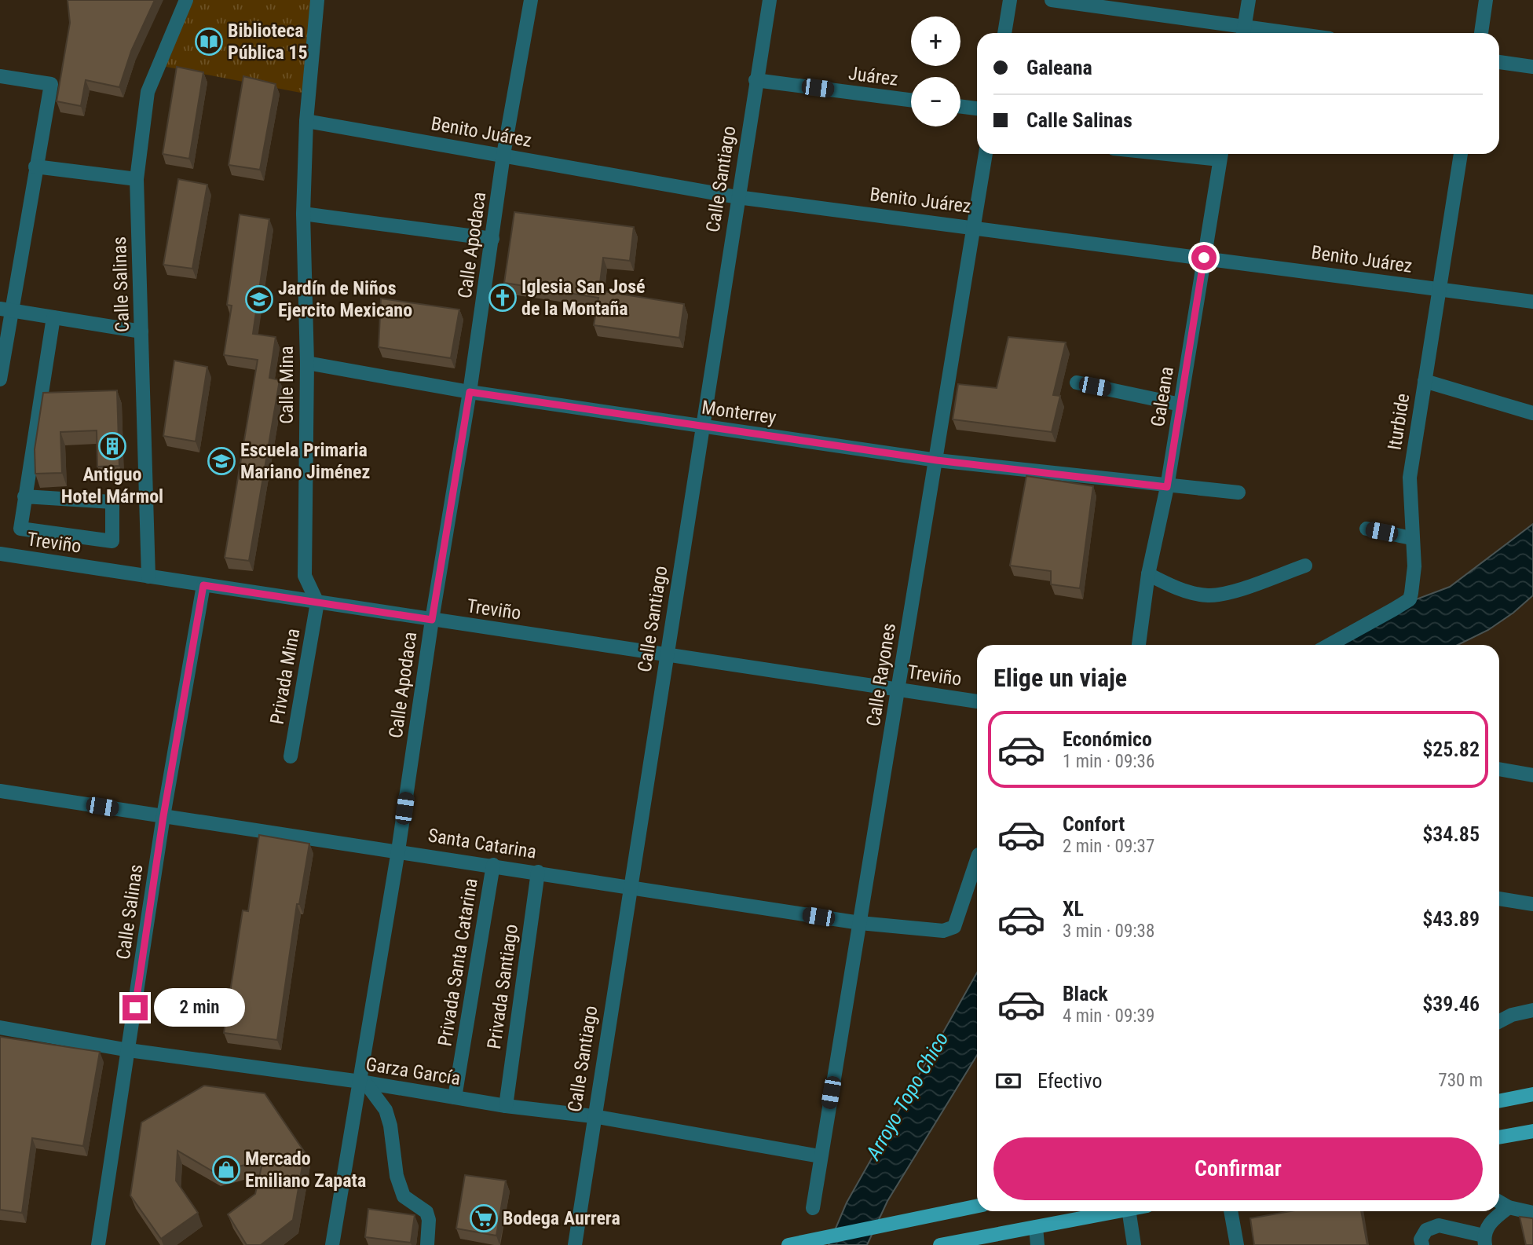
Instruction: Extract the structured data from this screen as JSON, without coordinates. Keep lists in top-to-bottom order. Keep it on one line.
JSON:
{"streets":{"street":["Juárez","Benito Juárez","Calle Santiago","Calle Apodaca","Calle Salinas","Calle Mina","Galeana","Monterrey","Iturbide","Treviño","Calle Rayones","Privada Mina","Santa Catarina","Privada Santa Catarina","Privada Santiago","Garza García"]},"crossings":[["Juárez","Calle Santiago"],["Benito Juárez","Calle Santiago"],["Benito Juárez","Calle Apodaca"],["Benito Juárez","Calle Mina"],["Benito Juárez","Galeana"],["Benito Juárez","Iturbide"],["Benito Juárez","Calle Rayones"],["Calle Santiago","Monterrey"],["Calle Santiago","Treviño"],["Calle Santiago","Santa Catarina"],["Calle Santiago","Garza García"],["Calle Apodaca","Monterrey"],["Calle Apodaca","Treviño"],["Calle Apodaca","Santa Catarina"],["Calle Apodaca","Garza García"],["Calle Salinas","Treviño"],["Calle Salinas","Santa Catarina"],["Calle Salinas","Garza García"],["Calle Mina","Monterrey"],["Calle Mina","Treviño"],["Calle Mina","Privada Mina"],["Galeana","Monterrey"],["Monterrey","Calle Rayones"],["Treviño","Calle Rayones"],["Treviño","Privada Mina"],["Calle Rayones","Santa Catarina"],["Calle Rayones","Garza García"],["Santa Catarina","Privada Santa Catarina"],["Santa Catarina","Privada Santiago"],["Privada Santa Catarina","Garza García"],["Privada Santiago","Garza García"]],"water":["Arroyo Topo Chico"],"places":{"library":["Biblioteca Pública 15"],"church":["Iglesia San José de la Montaña"],"school or university":["Jardín de Niños Ejercito Mexicano","Escuela Primaria Mariano Jiménez"],"building":["Antiguo Hotel Mármol"],"shop":["Mercado Emiliano Zapata"],"supermarket":["Bodega Aurrera"]},"page":{"map_buttons":["+","−"],"banner":["Galeana","Calle Salinas"],"heading":"Elige un viaje","list":[{"name":"Económico","note":"1 min · 09:36","value":"$25.82"},{"name":"Confort","note":"2 min · 09:37","value":"$34.85"},{"name":"XL","note":"3 min · 09:38","value":"$43.89"},{"name":"Black","note":"4 min · 09:39","value":"$39.46"}],"bubble":"2 min","pay":["Efectivo","730 m"],"buttons":"Confirmar"}}
